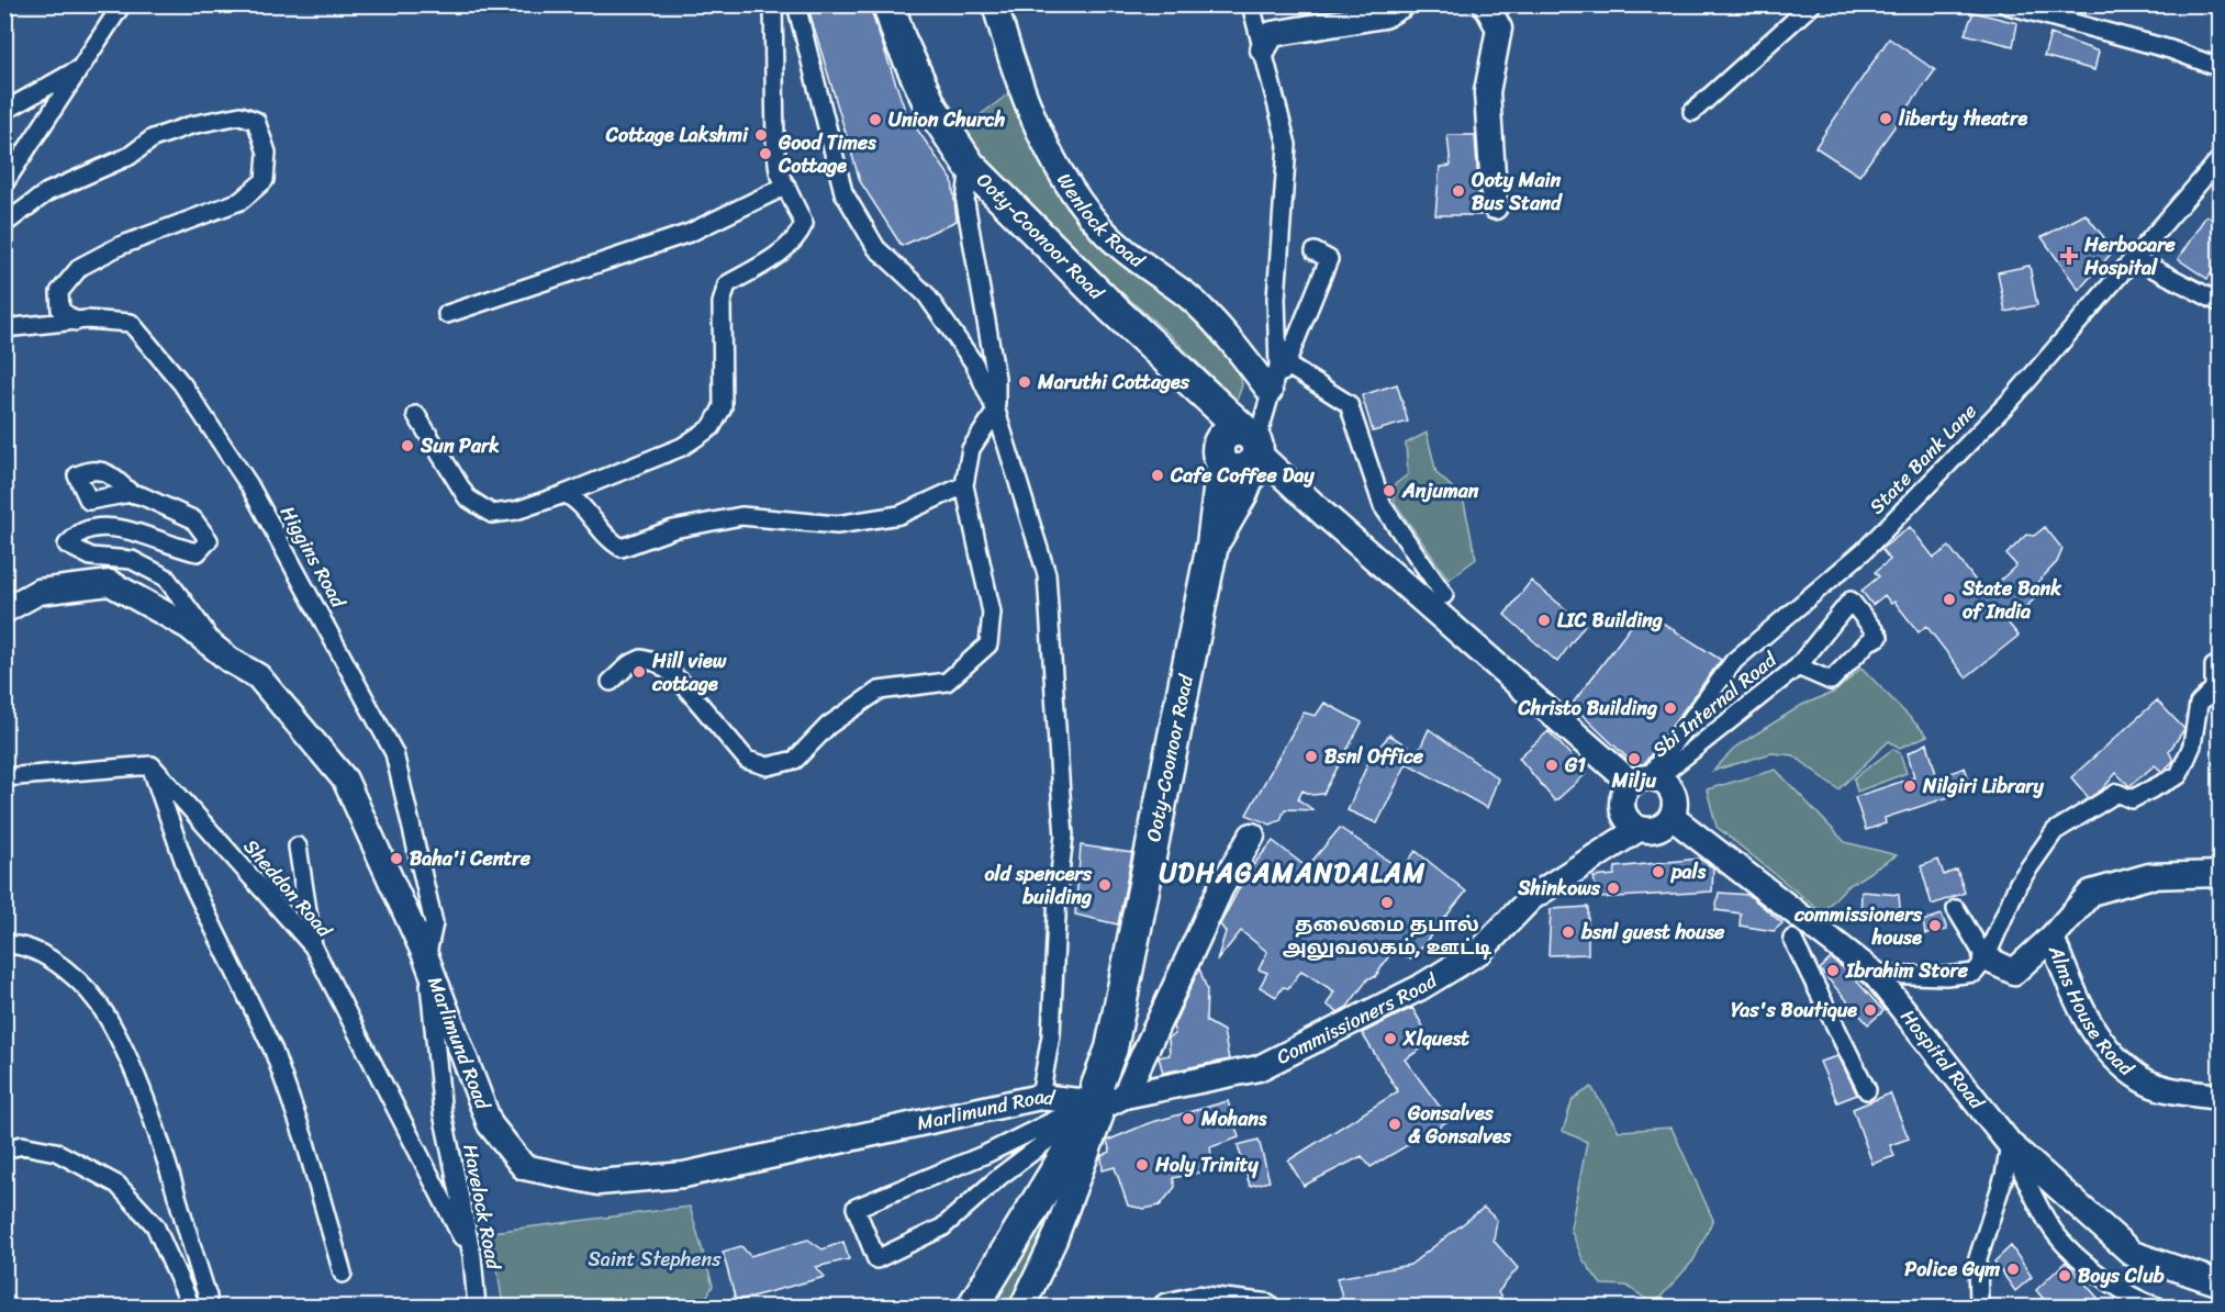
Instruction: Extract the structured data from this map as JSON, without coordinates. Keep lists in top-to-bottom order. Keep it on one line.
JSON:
{"streets":{"highway":["Ooty-Coonoor Road"],"street":["Wenlock Road","State Bank Lane","Higgins Road","Sbi Internal Road","Sheddon Road","Alms House Road","Commissioners Road","Marlimund Road","Hospital Road","Havelock Road"]},"crossings":[["Ooty-Coonoor Road","Commissioners Road"],["Ooty-Coonoor Road","Marlimund Road"],["State Bank Lane","Sbi Internal Road"],["State Bank Lane","Commissioners Road"],["State Bank Lane","Hospital Road"],["Higgins Road","Marlimund Road"],["Higgins Road","Havelock Road"],["Sbi Internal Road","Commissioners Road"],["Sbi Internal Road","Hospital Road"],["Sheddon Road","Havelock Road"],["Commissioners Road","Marlimund Road"],["Commissioners Road","Hospital Road"],["Marlimund Road","Havelock Road"]],"districts":["UDHAGAMANDALAM"],"parks":["Saint Stephens"],"places":{"other":["liberty theatre","Union Church","Cottage Lakshmi","Good Times Cottage","Ooty Main Bus Stand","Maruthi Cottages","Sun Park","Cafe Coffee Day","Anjuman","State Bank of India","LIC Building","Hill view cottage","Christo Building","Bsnl Office","Milju","G1","Nilgiri Library","Baha'i Centre","pals","old spencers building","Shinkows","தலைமை தபால் அலுவலகம், ஊட்டி","commissioners house","bsnl guest house","Ibrahim Store","Yas's Boutique","Xlquest","Mohans","Gonsalves & Gonsalves","Holy Trinity","Police Gym","Boys Club"],"health":["Herbocare Hospital"]}}
